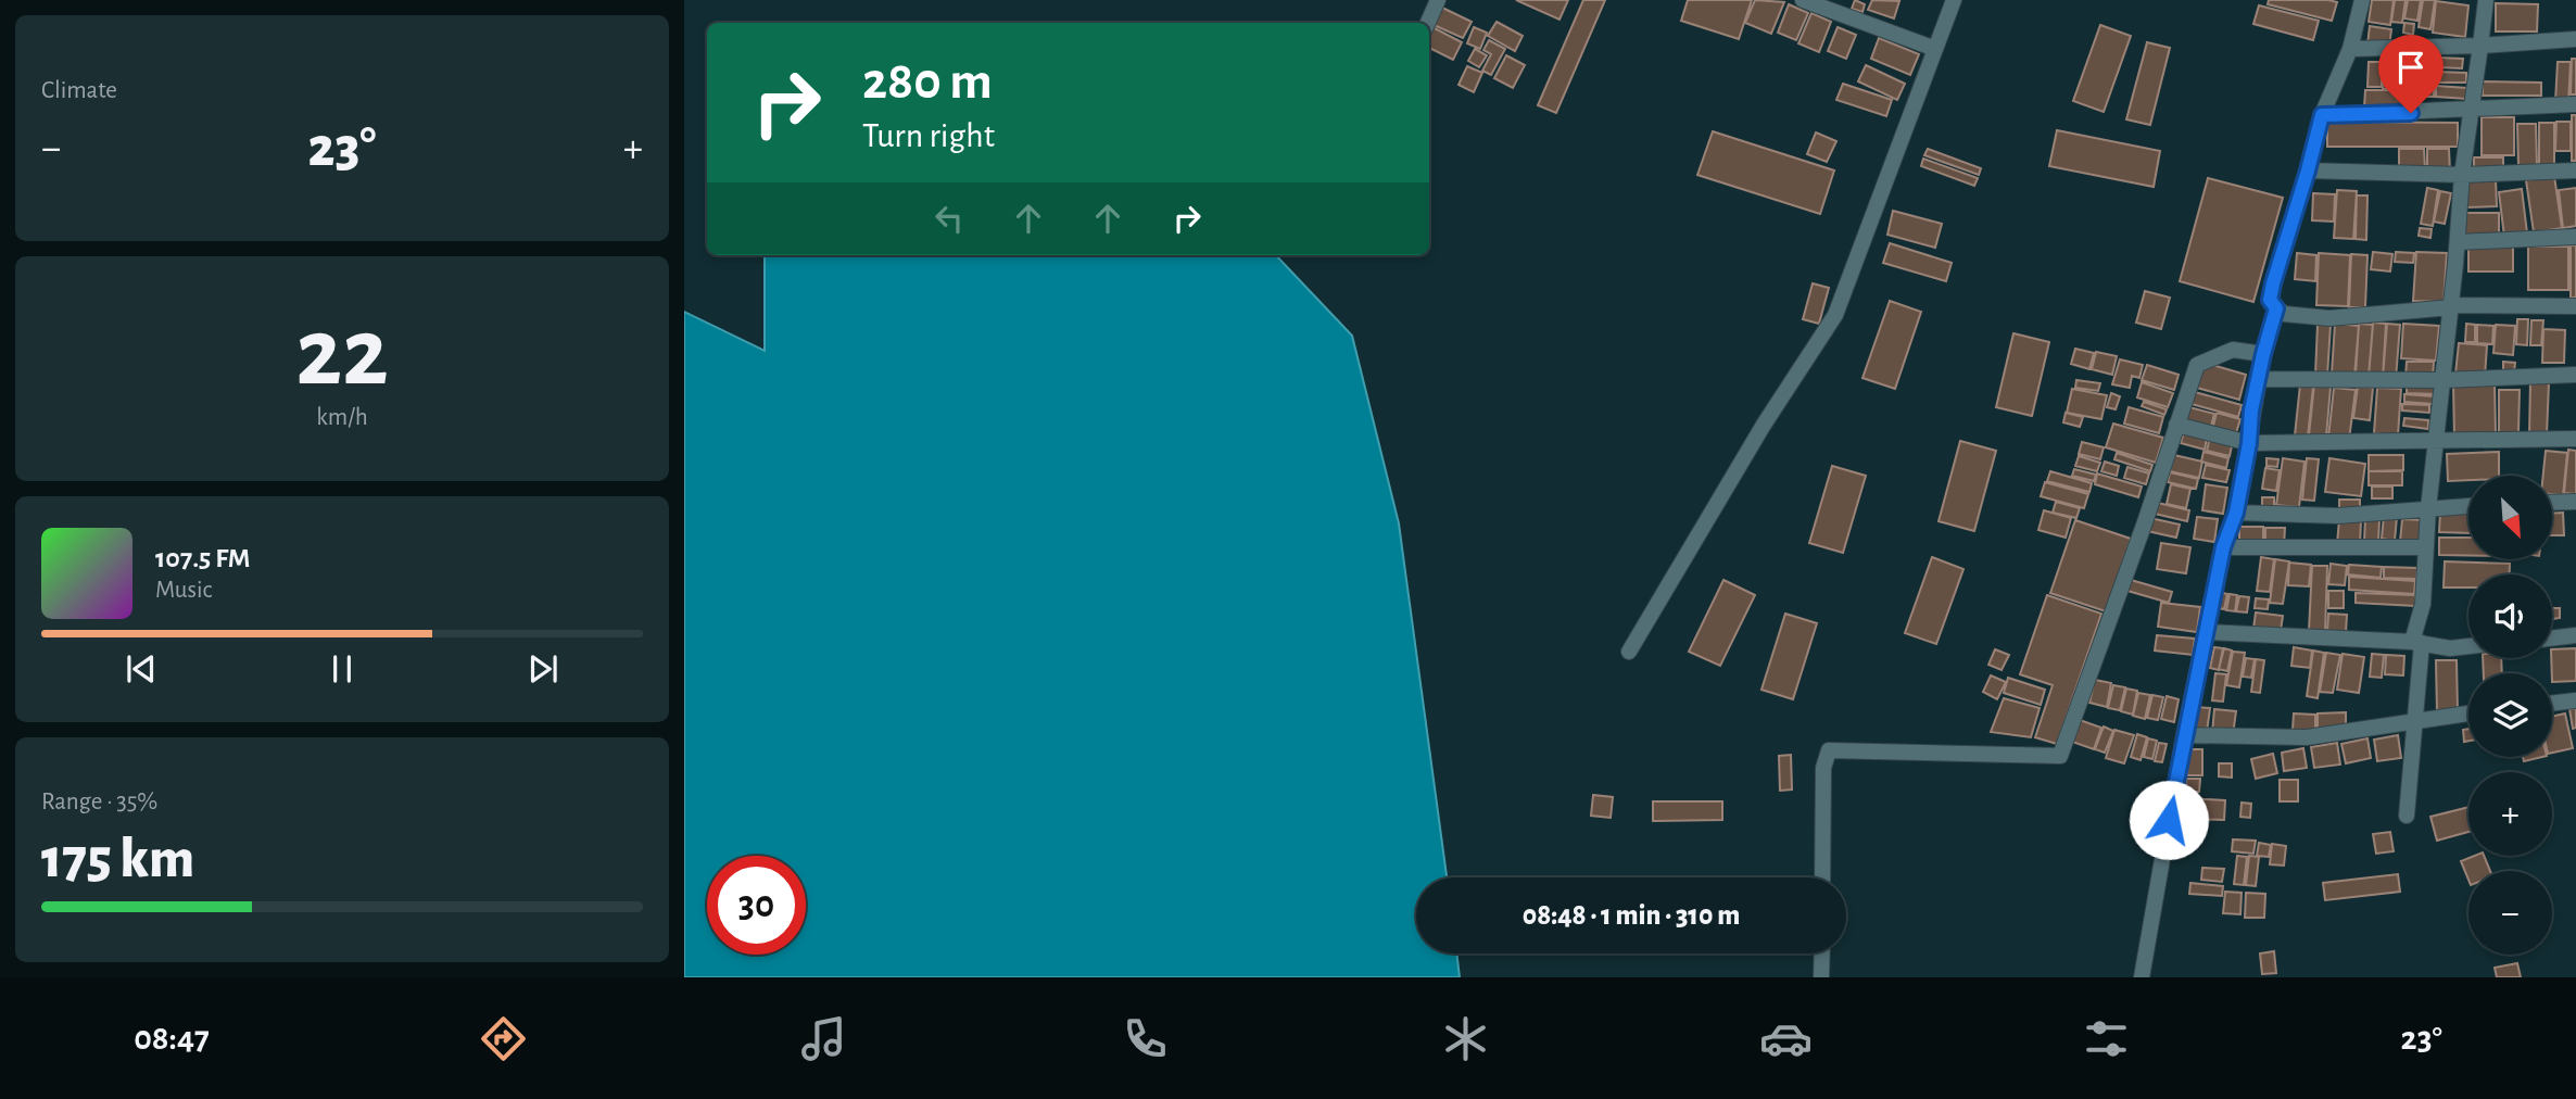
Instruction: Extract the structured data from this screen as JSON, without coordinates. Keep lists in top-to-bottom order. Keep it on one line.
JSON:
{"north":"bottom right","page":{"tile":["Climate",["22","km/h"],["Range · 35%","175 km"]],"turn":["280 m","Turn right"],"heat":["−","23°","+"],"map_buttons":["+","−"],"song":["107.5 FM","Music"],"limit":"30","trip":"08:48 · 1 min · 310 m","tabs":["08:47","23°"]}}
